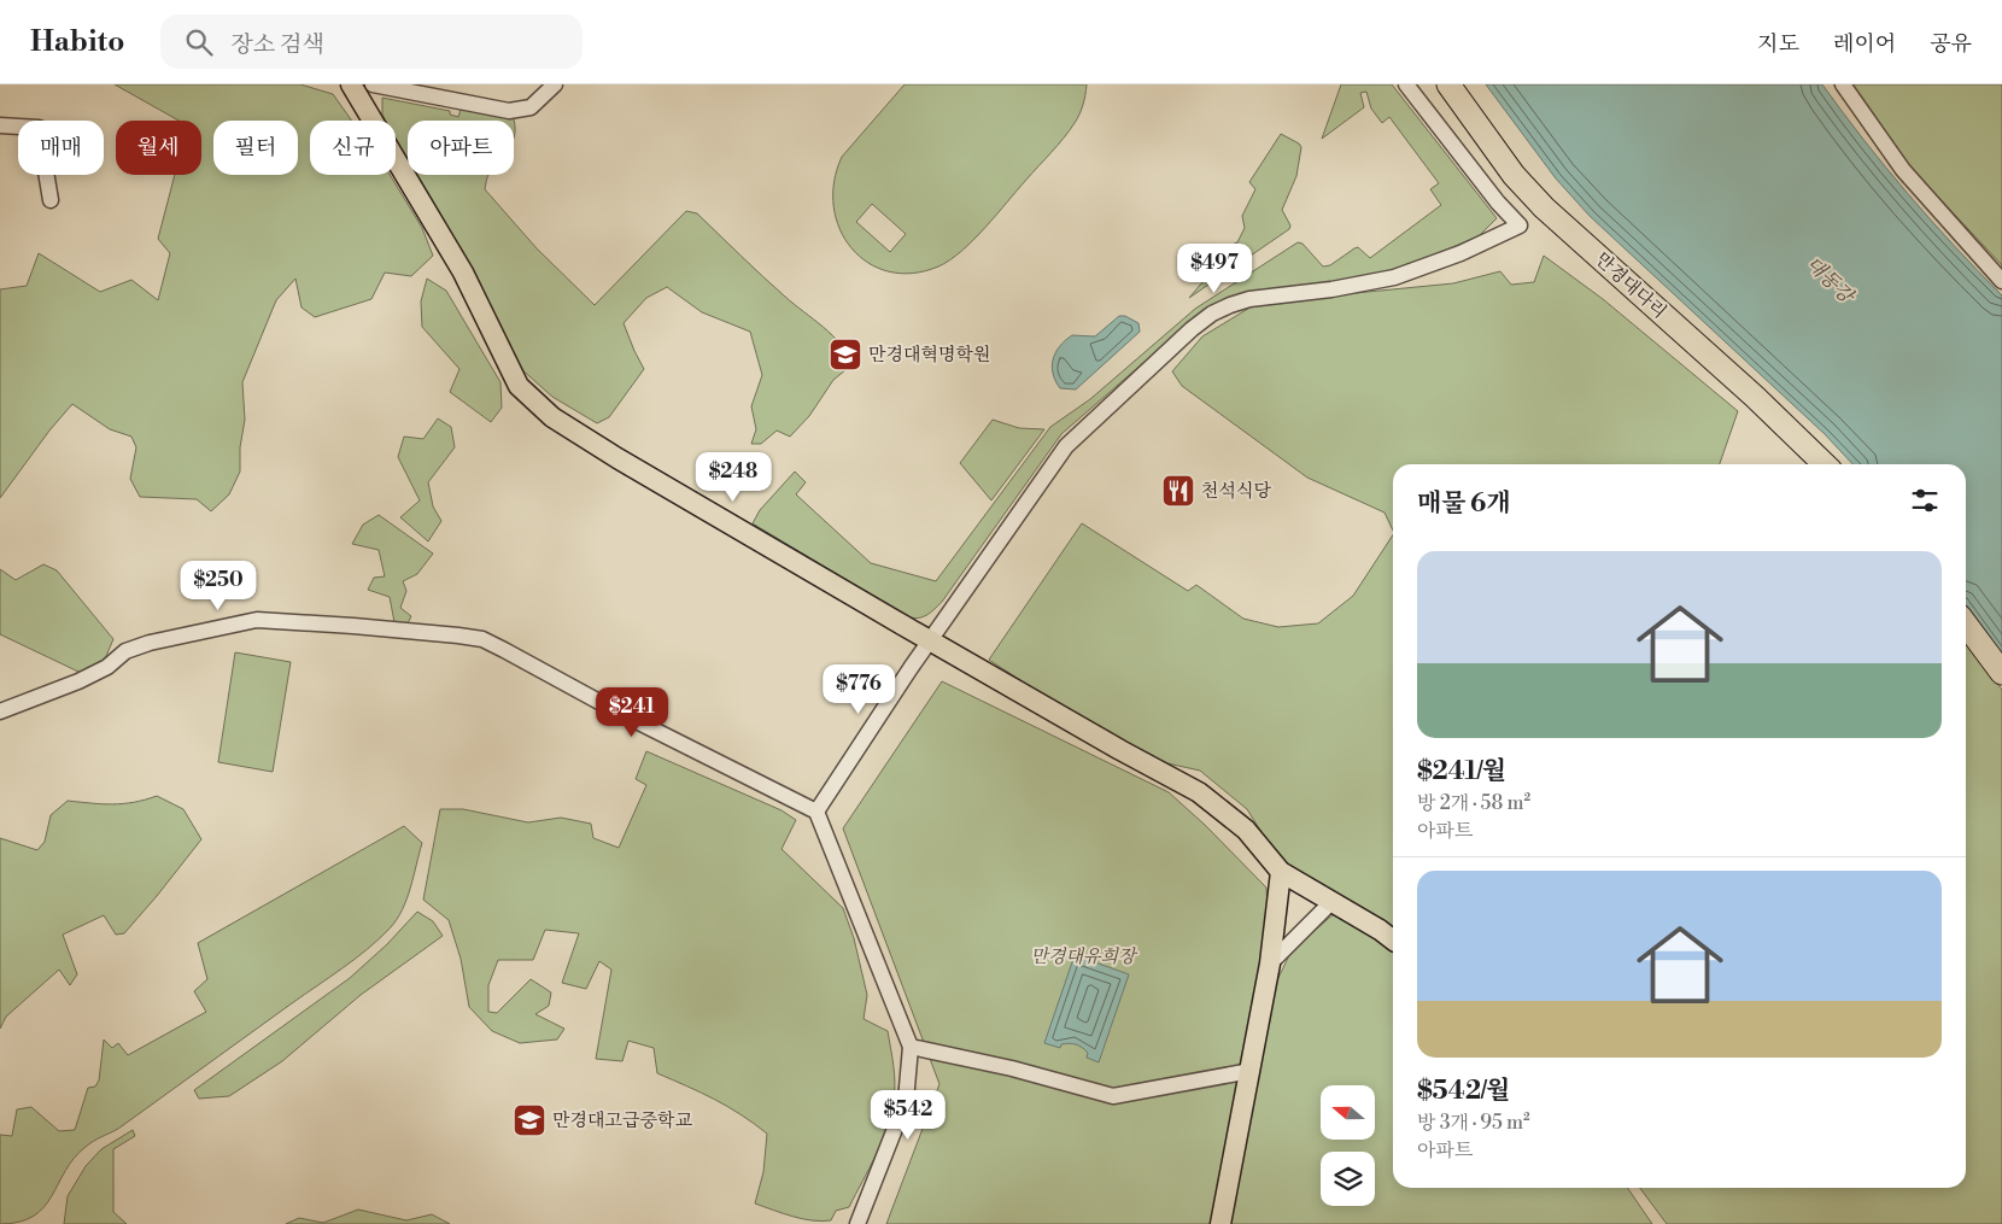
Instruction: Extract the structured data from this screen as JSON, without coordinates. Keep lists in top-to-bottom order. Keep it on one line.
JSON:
{"streets":{"highway":["만경대다리"]},"water":["대동강"],"parks":["만경대유희장"],"places":{"school or university":["만경대혁명학원","만경대고급중학교"],"restaurant":["천석식당"]},"north":"left","page":{"header":"Habito","search":"장소 검색","nav":["지도","레이어","공유"],"chip":["매매","월세","필터","신규","아파트"],"price":["$497","$248","$250","$776","$241","$542"],"heading":"매물 6개","list":[{"name":"$241/월","note":"방 2개 · 58 m² · 아파트"},{"name":"$542/월","note":"방 3개 · 95 m² · 아파트"}]}}
